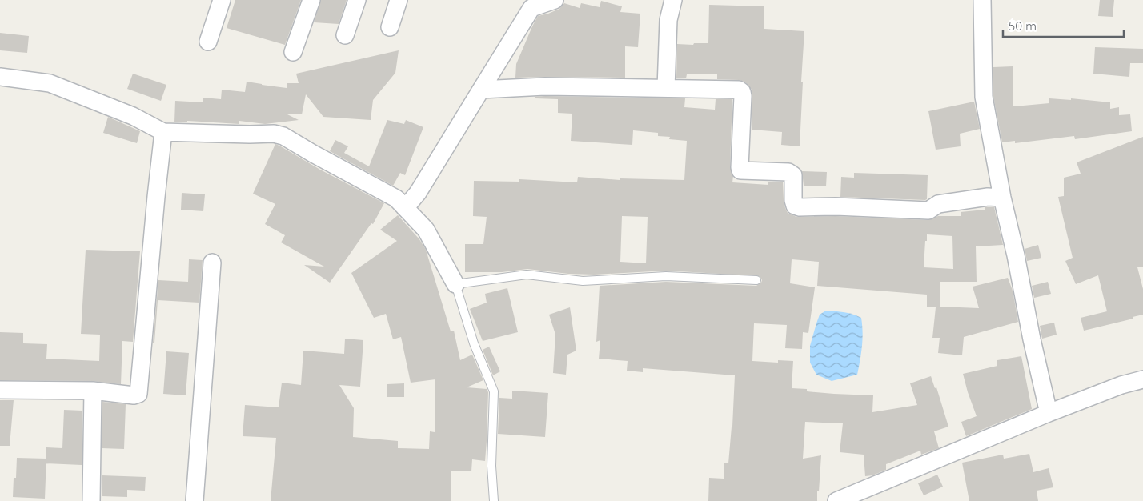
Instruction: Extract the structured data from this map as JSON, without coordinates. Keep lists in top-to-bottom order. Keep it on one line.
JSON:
{"scale_bar":"50 m"}
